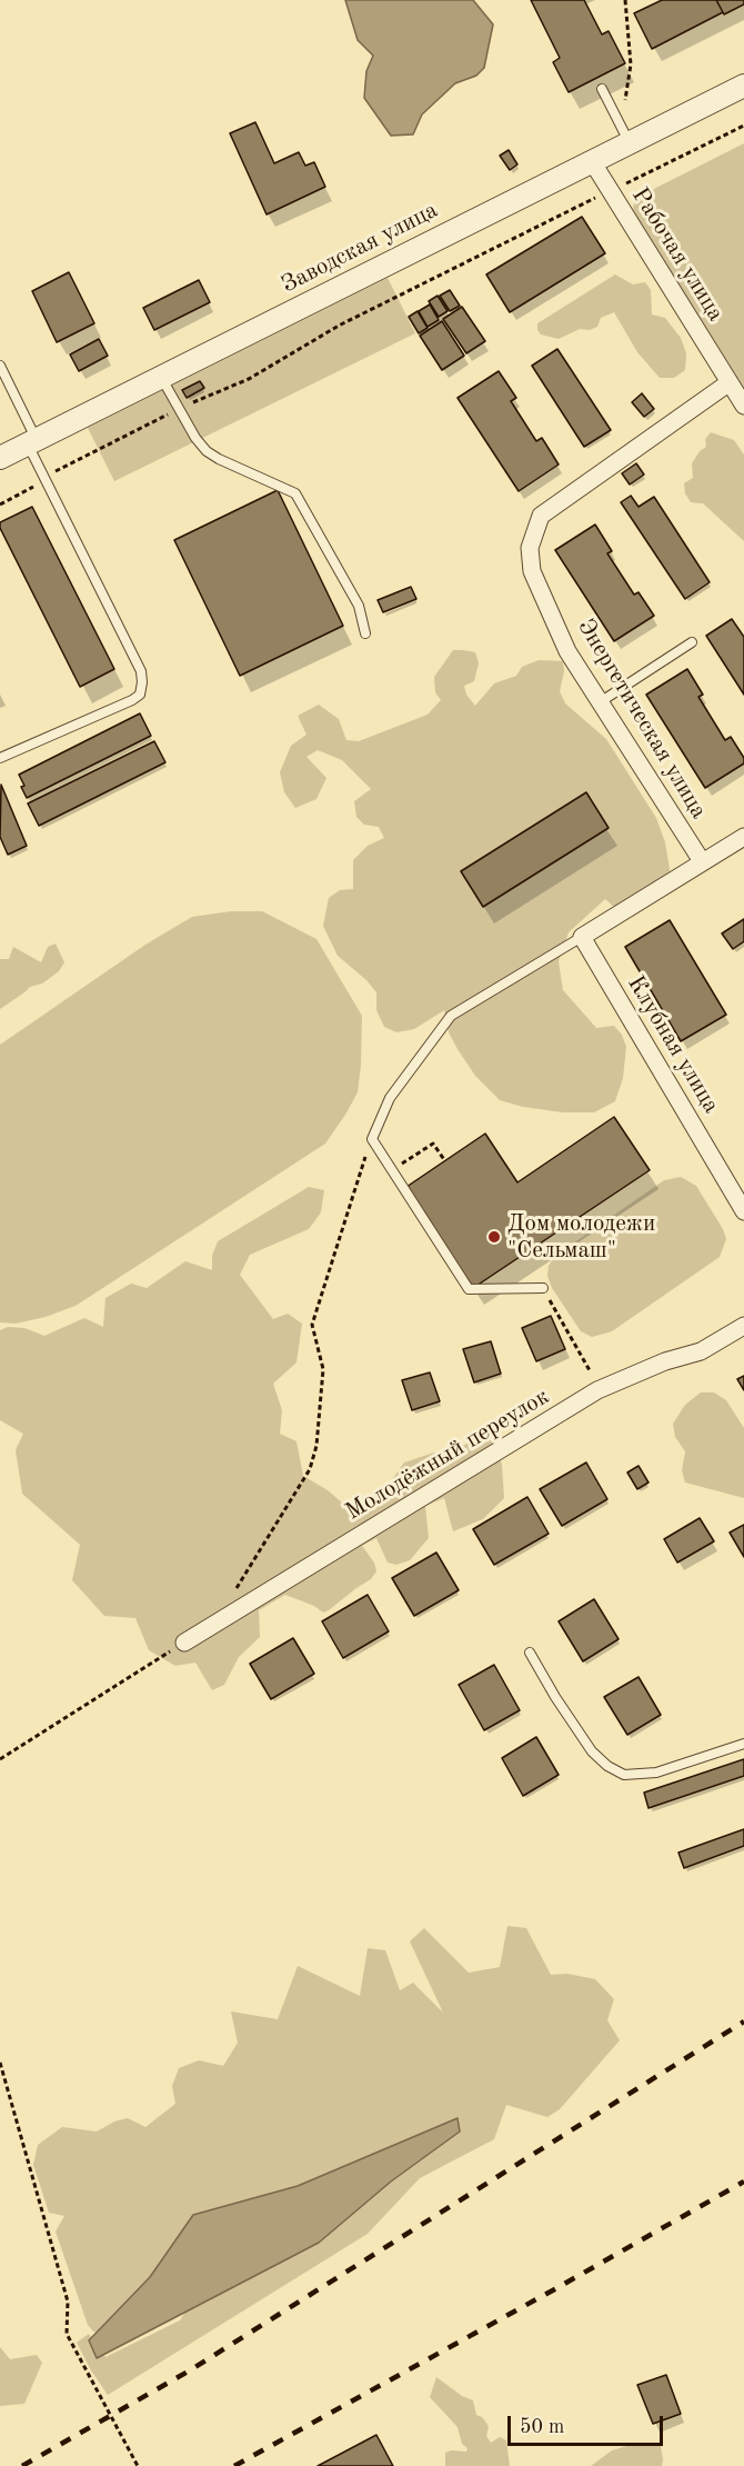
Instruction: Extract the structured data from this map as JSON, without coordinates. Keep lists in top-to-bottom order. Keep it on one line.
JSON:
{"streets":{"street":["Заводская улица","Рабочая улица","Энергетическая улица","Клубная улица","Молодёжный переулок"]},"crossings":[["Заводская улица","Рабочая улица"],["Рабочая улица","Энергетическая улица"]],"places":["Дом молодежи \"Сельмаш\""],"scale_bar":"50 m"}
